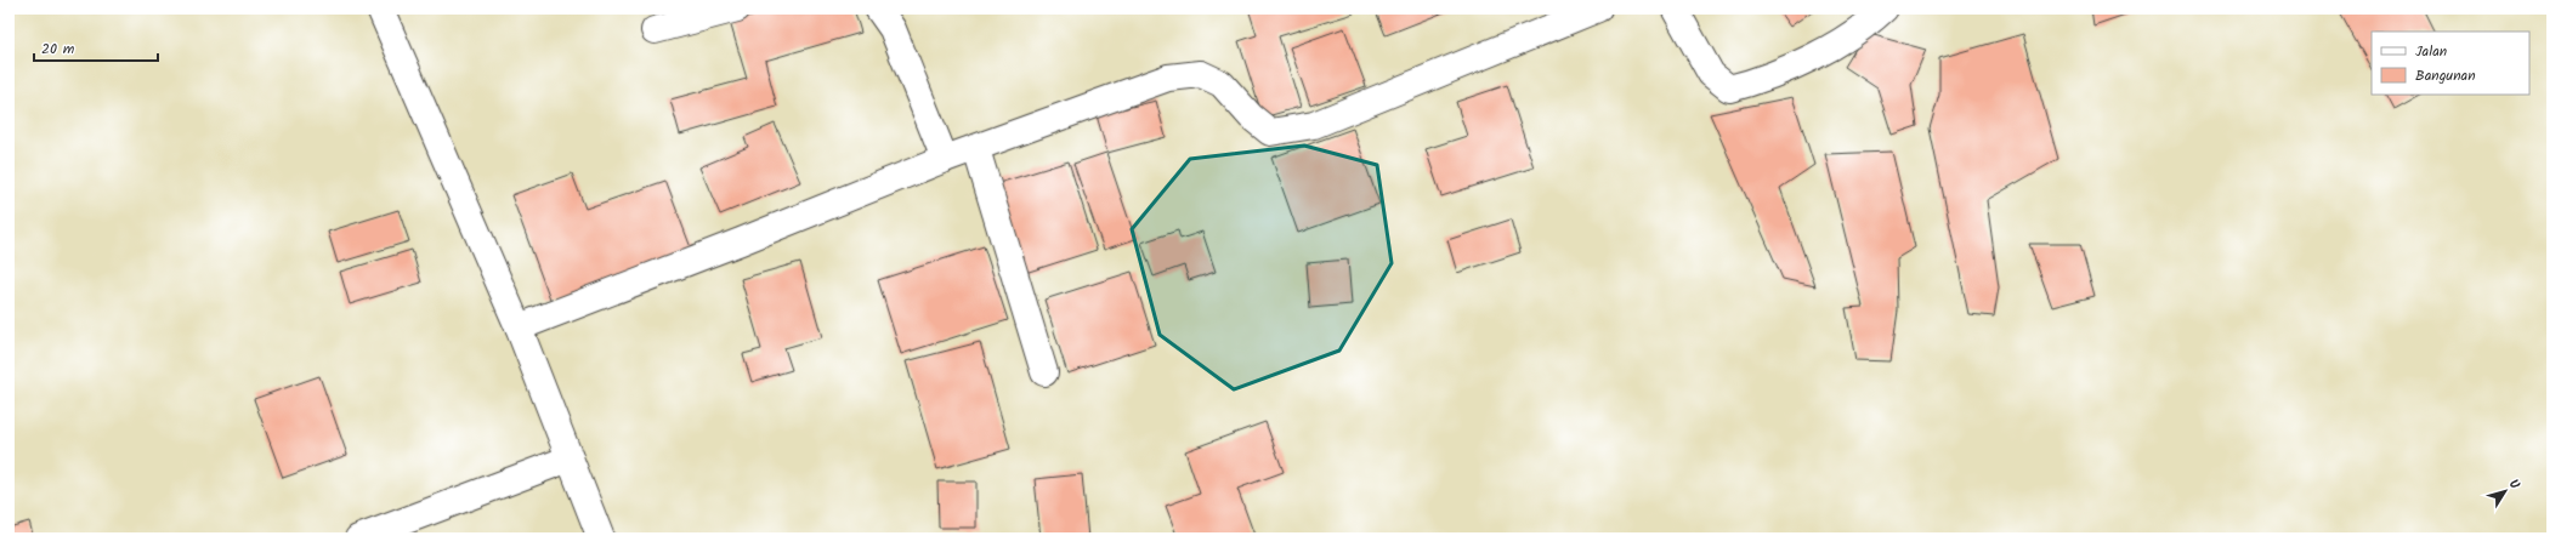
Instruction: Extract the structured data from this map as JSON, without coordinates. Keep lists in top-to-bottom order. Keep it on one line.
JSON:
{"legend":["Jalan","Bangunan"],"scale_bar":"20 m","north":"top right"}
